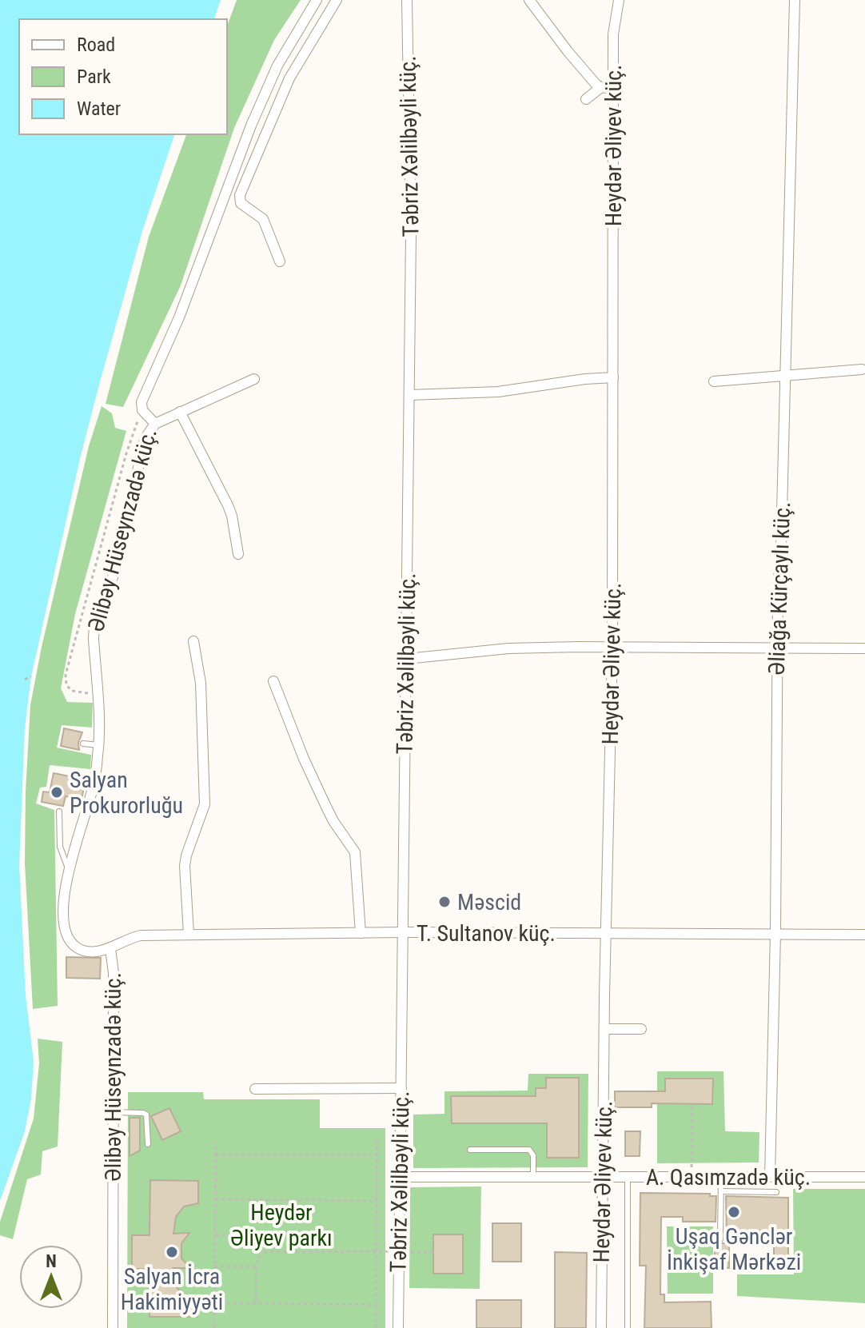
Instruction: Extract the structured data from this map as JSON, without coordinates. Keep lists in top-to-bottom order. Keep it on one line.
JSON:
{"streets":{"street":["Heydər Əliyev küç.","Təbriz Xəlilbəyli küç.","Əlibəy Hüseynzadə küç.","Əliağa Kürçaylı küç.","T. Sultanov küç.","A. Qasımzadə küç."]},"crossings":[["Heydər Əliyev küç.","T. Sultanov küç."],["Heydər Əliyev küç.","A. Qasımzadə küç."],["Təbriz Xəlilbəyli küç.","T. Sultanov küç."],["Təbriz Xəlilbəyli küç.","A. Qasımzadə küç."],["Əlibəy Hüseynzadə küç.","T. Sultanov küç."],["Əliağa Kürçaylı küç.","T. Sultanov küç."],["Əliağa Kürçaylı küç.","A. Qasımzadə küç."]],"parks":["Heydər Əliyev parkı"],"places":["Salyan Prokurorluğu","Məscid","Uşaq Gənclər İnkişaf Mərkəzi","Salyan İcra Hakimiyyəti"],"legend":["Road","Park","Water"],"north":"top"}
